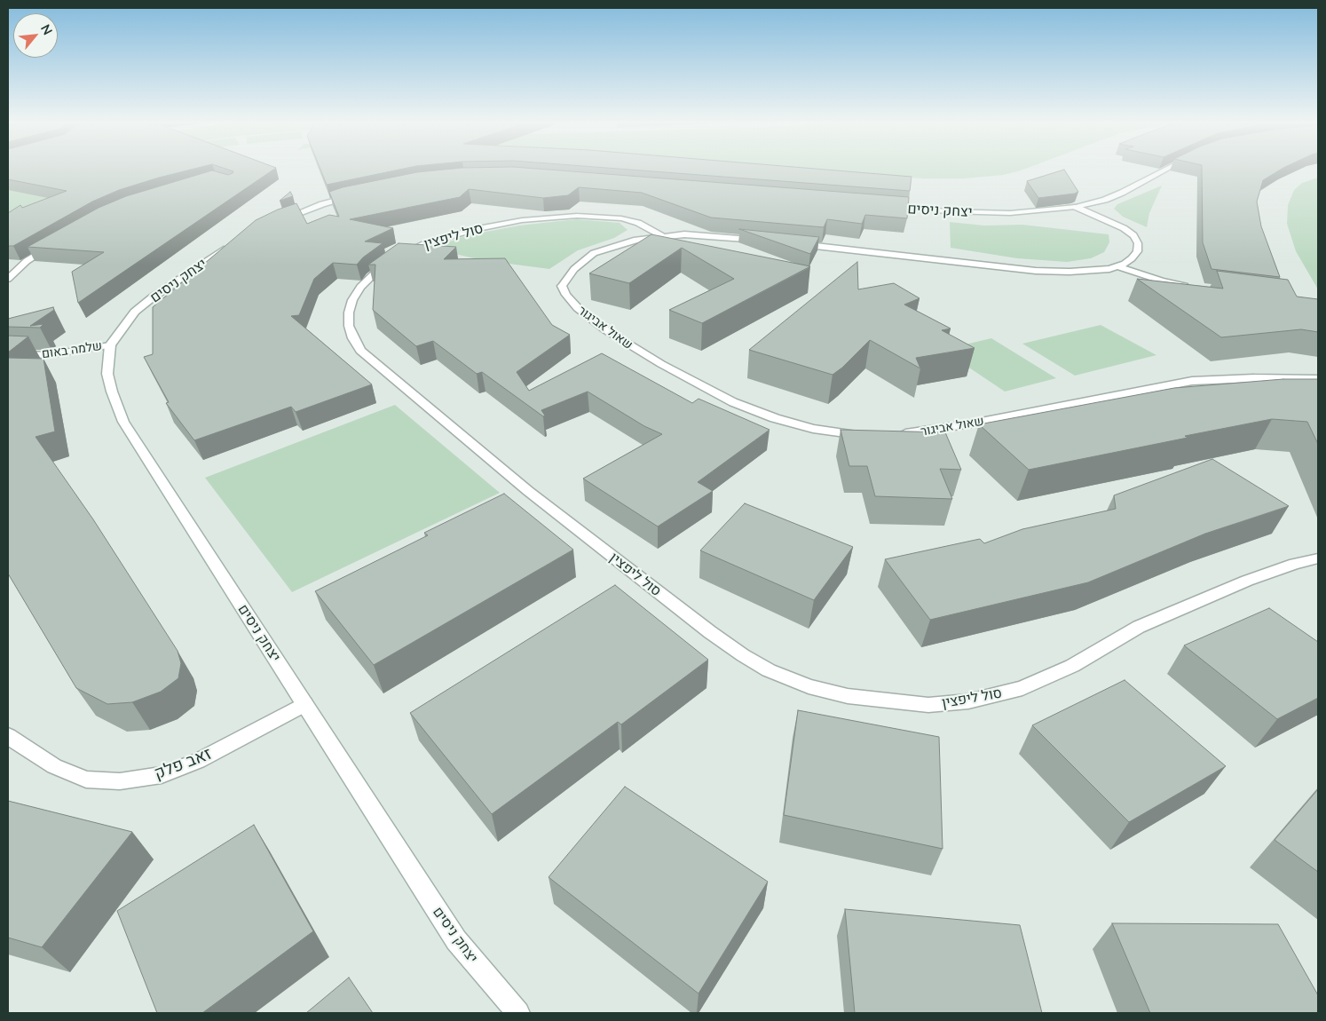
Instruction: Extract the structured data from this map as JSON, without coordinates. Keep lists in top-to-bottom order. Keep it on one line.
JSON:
{"streets":{"street":["יצחק ניסים","סול ליפצין","שאול אביגור","שלמה באום","זאב פלק"]},"crossings":[["יצחק ניסים","שלמה באום"],["יצחק ניסים","זאב פלק"],["סול ליפצין","שאול אביגור"]],"north":"top right"}
